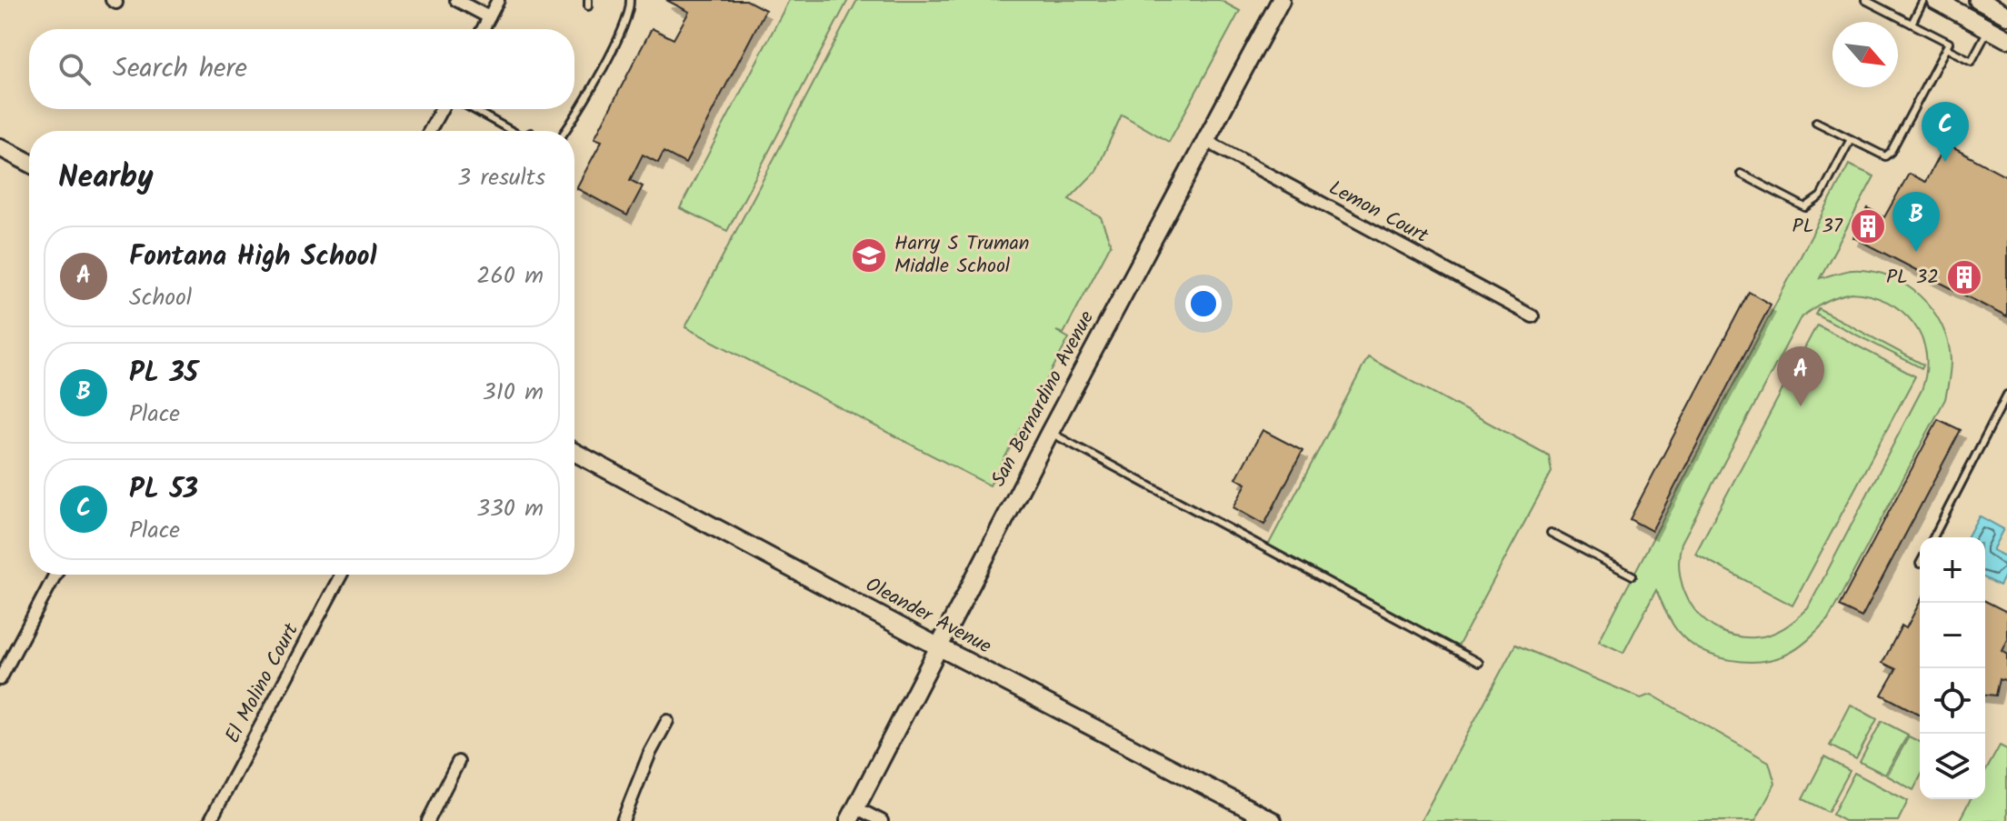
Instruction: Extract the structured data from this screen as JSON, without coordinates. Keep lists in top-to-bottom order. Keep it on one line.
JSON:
{"streets":{"main road":["San Bernardino Avenue","Oleander Avenue"],"street":["Lemon Court","El Molino Court"]},"crossings":[["Lemon Court","San Bernardino Avenue"],["San Bernardino Avenue","Oleander Avenue"]],"places":{"building":["PL 37","PL 32"],"school or university":["Harry S Truman Middle School"]},"north":"bottom right","page":{"search":"Search here","pins":["C","B","A"],"heading":["Nearby","3 results"],"list":[{"mark":"A","name":"Fontana High School","note":"School","value":"260 m"},{"mark":"B","name":"PL 35","note":"Place","value":"310 m"},{"mark":"C","name":"PL 53","note":"Place","value":"330 m"}],"map_buttons":["+","−"]}}
